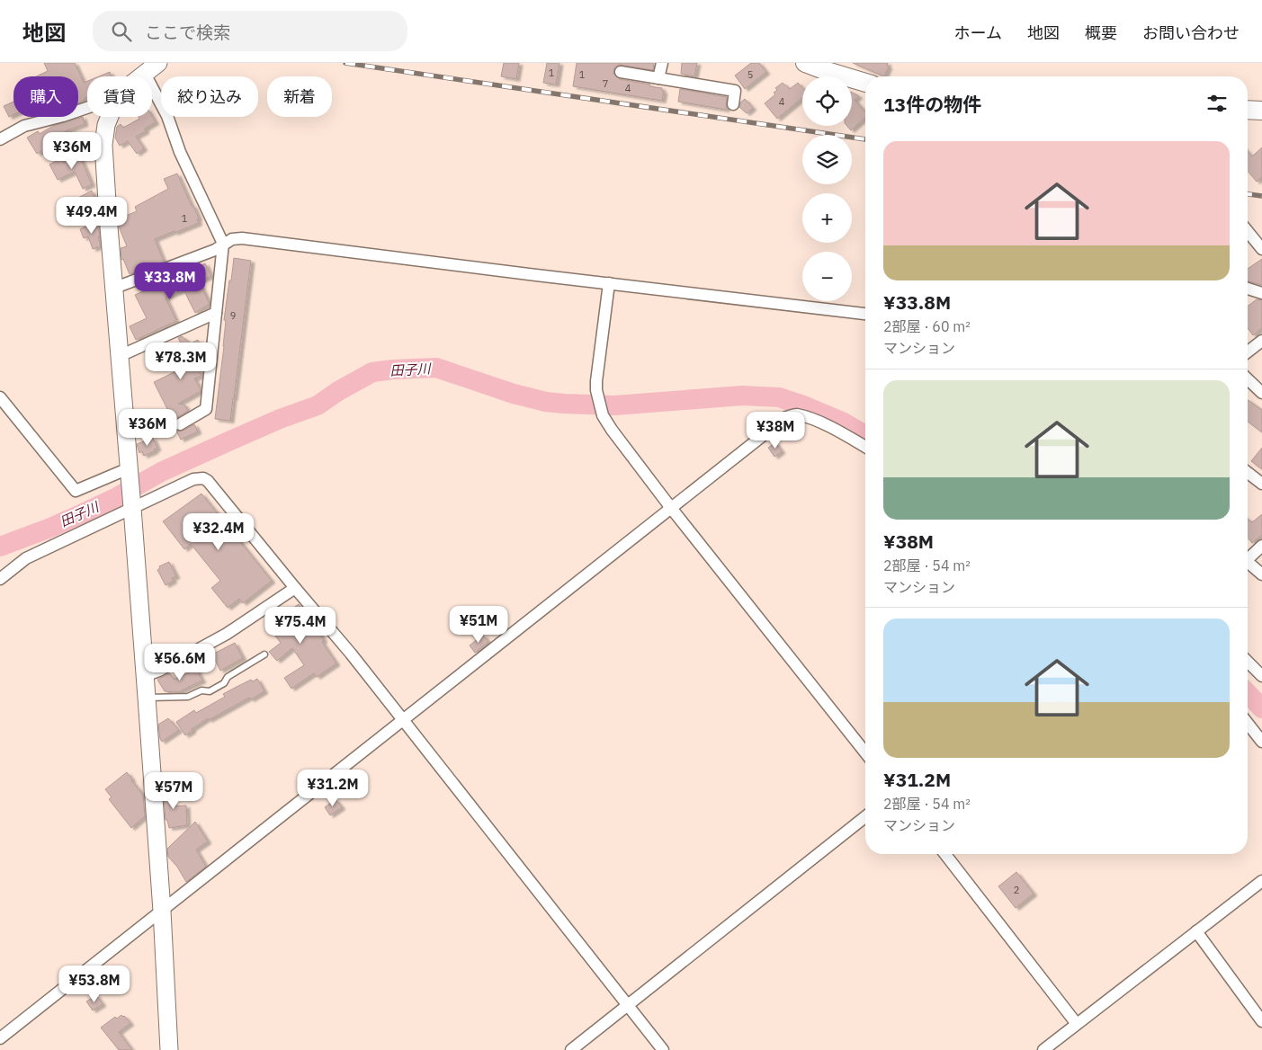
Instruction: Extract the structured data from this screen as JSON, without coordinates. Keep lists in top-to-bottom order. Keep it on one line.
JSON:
{"water":["田子川"],"house_numbers":["1","1","5","7","4","4","1","9","2"],"page":{"header":"地図","search":"ここで検索","nav":["ホーム","地図","概要","お問い合わせ"],"map_buttons":["+","−"],"chip":["購入","賃貸","絞り込み","新着"],"heading":"13件の物件","list":[{"name":"¥33.8M","note":"2部屋 · 60 m² · マンション"},{"name":"¥38M","note":"2部屋 · 54 m² · マンション"},{"name":"¥31.2M","note":"2部屋 · 54 m² · マンション"}],"price":["¥36M","¥49.4M","¥33.8M","¥78.3M","¥36M","¥38M","¥32.4M","¥51M","¥75.4M","¥56.6M","¥31.2M","¥57M","¥53.8M"]}}
